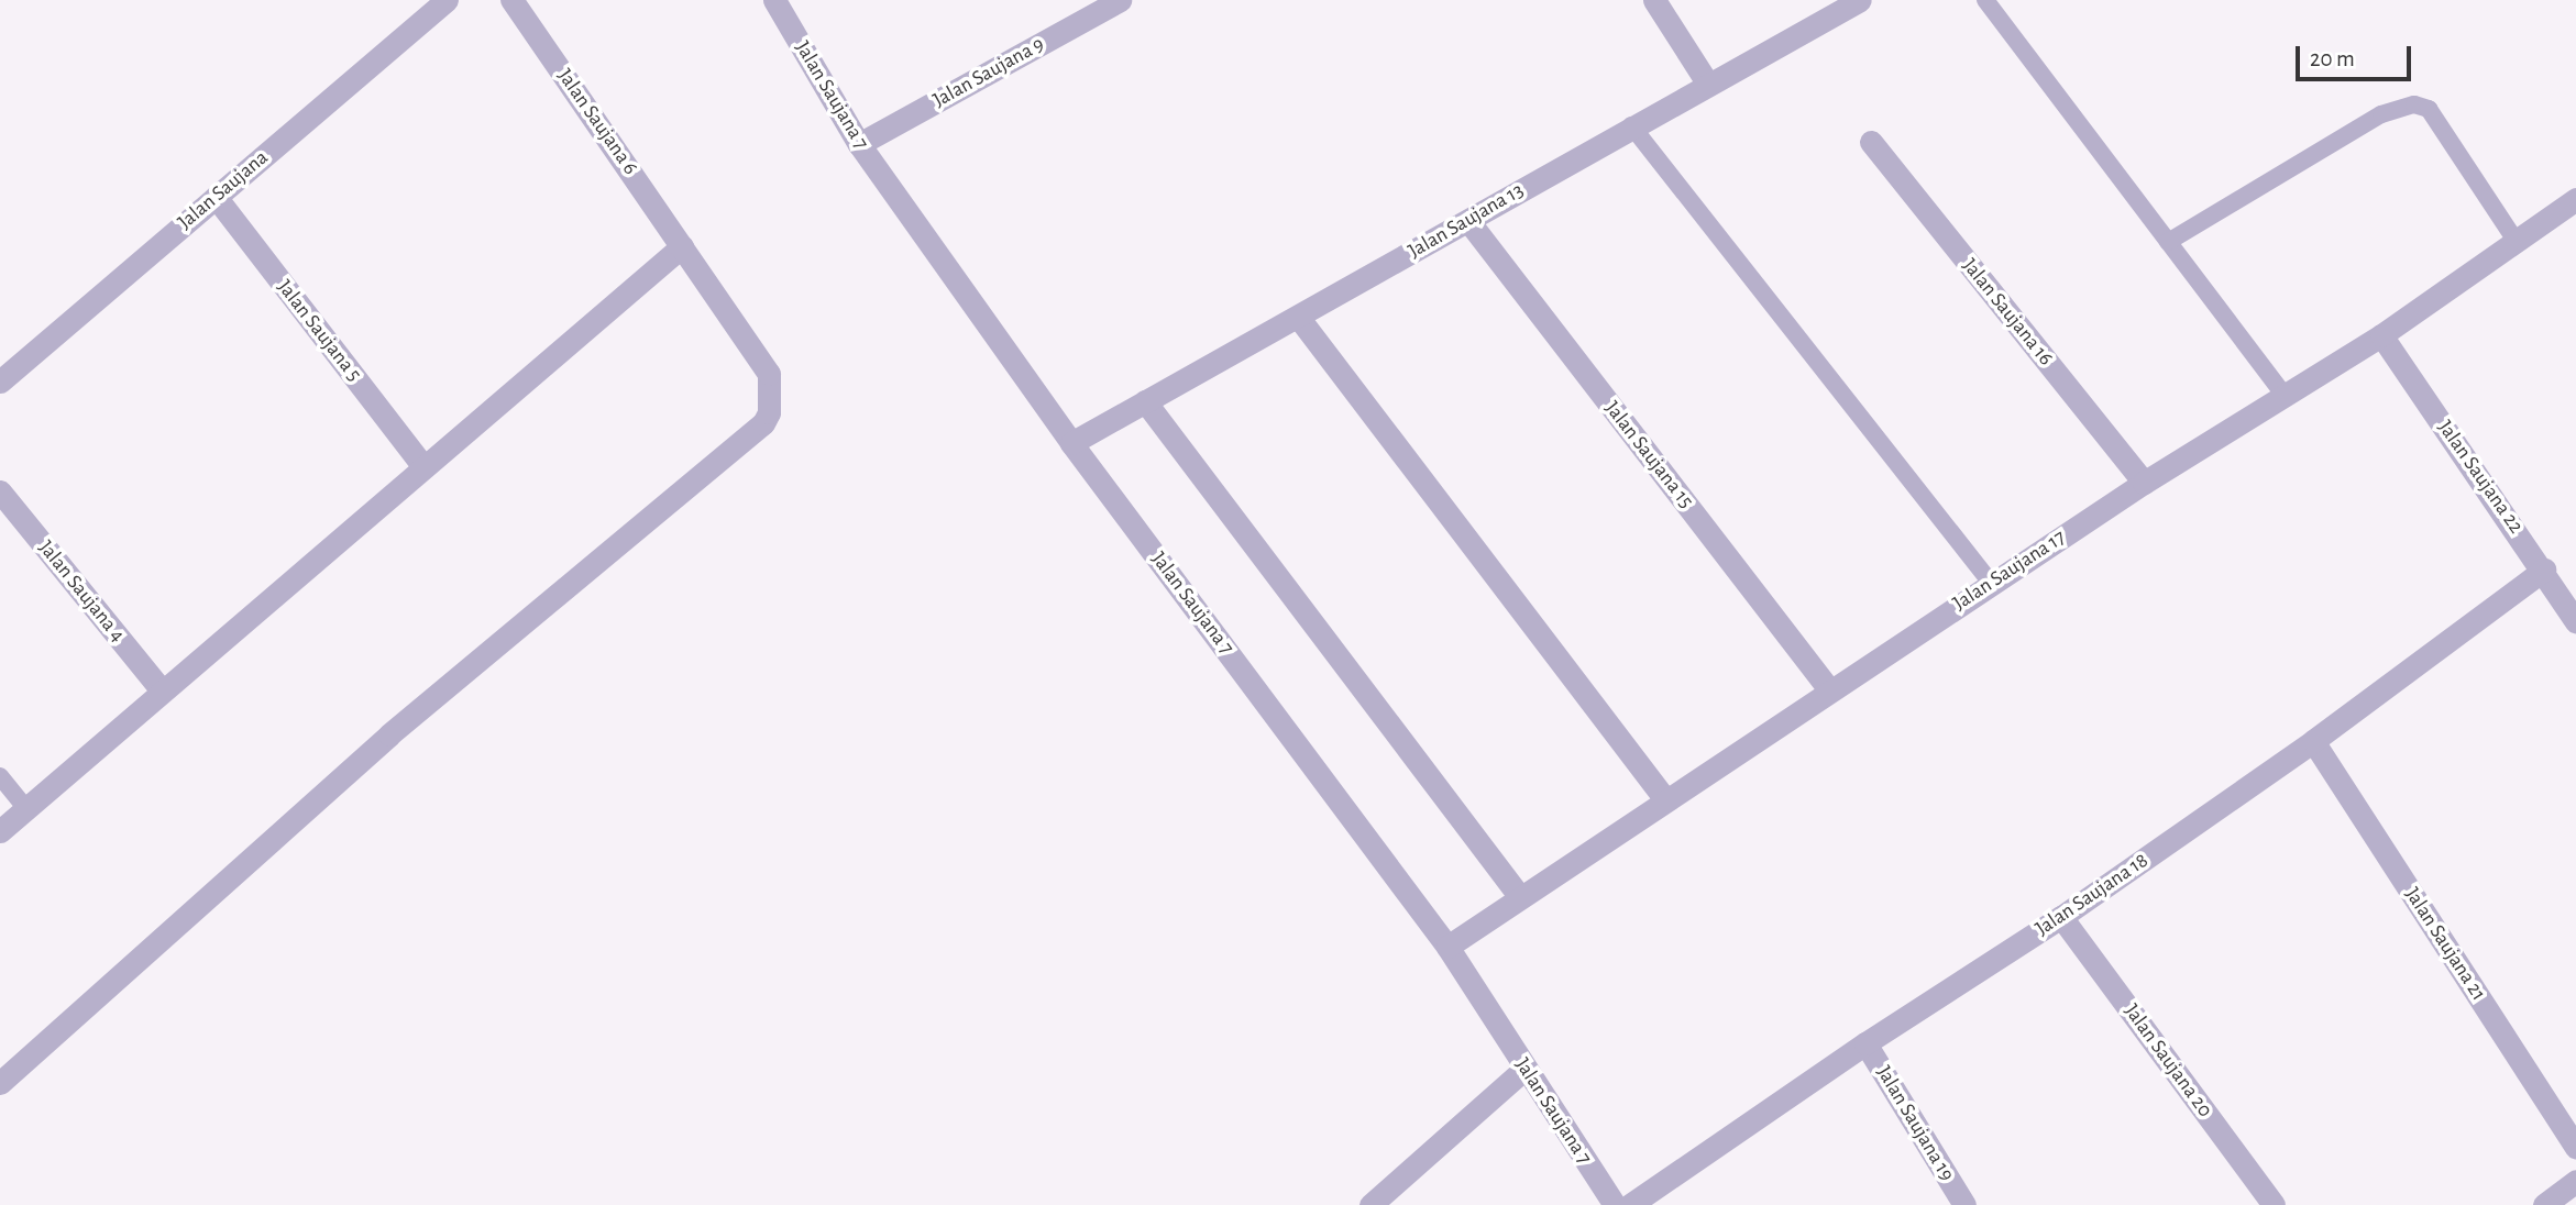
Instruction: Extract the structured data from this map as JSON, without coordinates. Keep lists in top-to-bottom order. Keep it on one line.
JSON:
{"streets":{"street":["Jalan Saujana 9","Jalan Saujana 7","Jalan Saujana 6","Jalan Saujana","Jalan Saujana 13","Jalan Saujana 16","Jalan Saujana 5","Jalan Saujana 15","Jalan Saujana 22","Jalan Saujana 17","Jalan Saujana 4","Jalan Saujana 18","Jalan Saujana 21","Jalan Saujana 20","Jalan Saujana 19"]},"crossings":[["Jalan Saujana 9","Jalan Saujana 7"],["Jalan Saujana 7","Jalan Saujana 13"],["Jalan Saujana 7","Jalan Saujana 17"],["Jalan Saujana","Jalan Saujana 5"],["Jalan Saujana 13","Jalan Saujana 15"],["Jalan Saujana 16","Jalan Saujana 17"],["Jalan Saujana 15","Jalan Saujana 17"],["Jalan Saujana 22","Jalan Saujana 17"],["Jalan Saujana 22","Jalan Saujana 18"],["Jalan Saujana 18","Jalan Saujana 21"],["Jalan Saujana 18","Jalan Saujana 20"],["Jalan Saujana 18","Jalan Saujana 19"]],"scale_bar":"20 m"}
